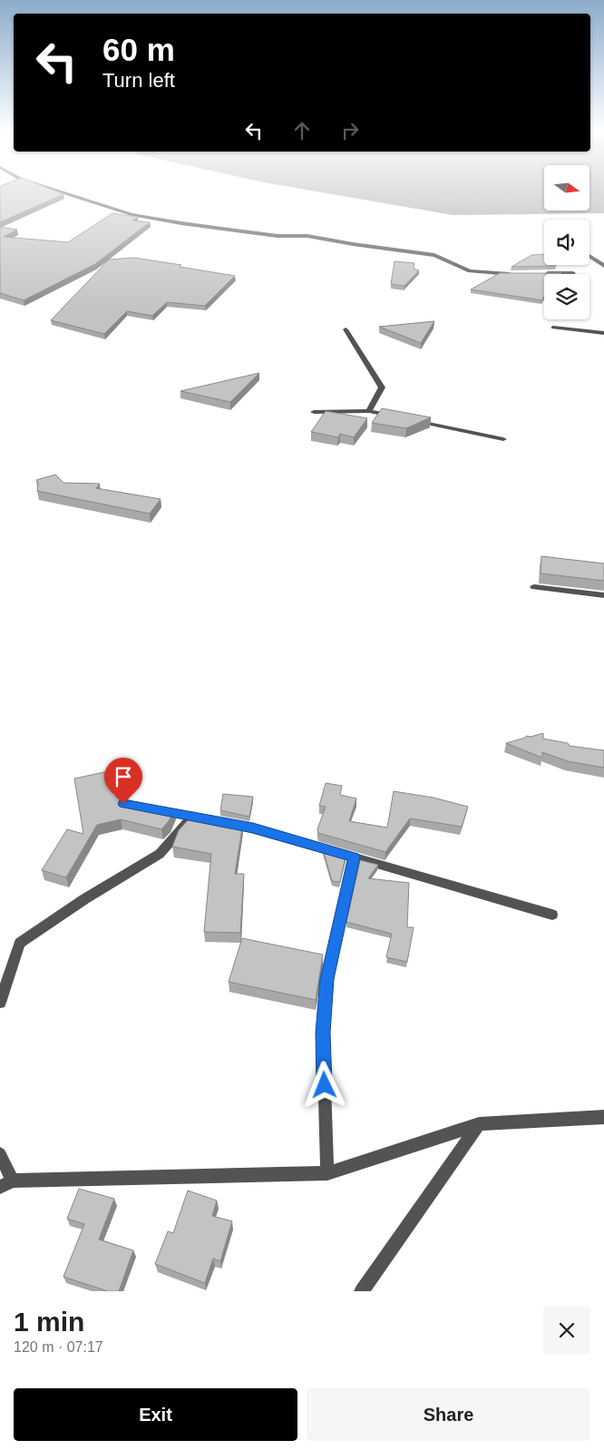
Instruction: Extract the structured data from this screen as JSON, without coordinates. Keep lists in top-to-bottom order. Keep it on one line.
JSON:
{"north":"right","page":{"turn":["60 m","Turn left"],"heading":["1 min","120 m · 07:17"],"buttons":["Exit","Share"]}}
